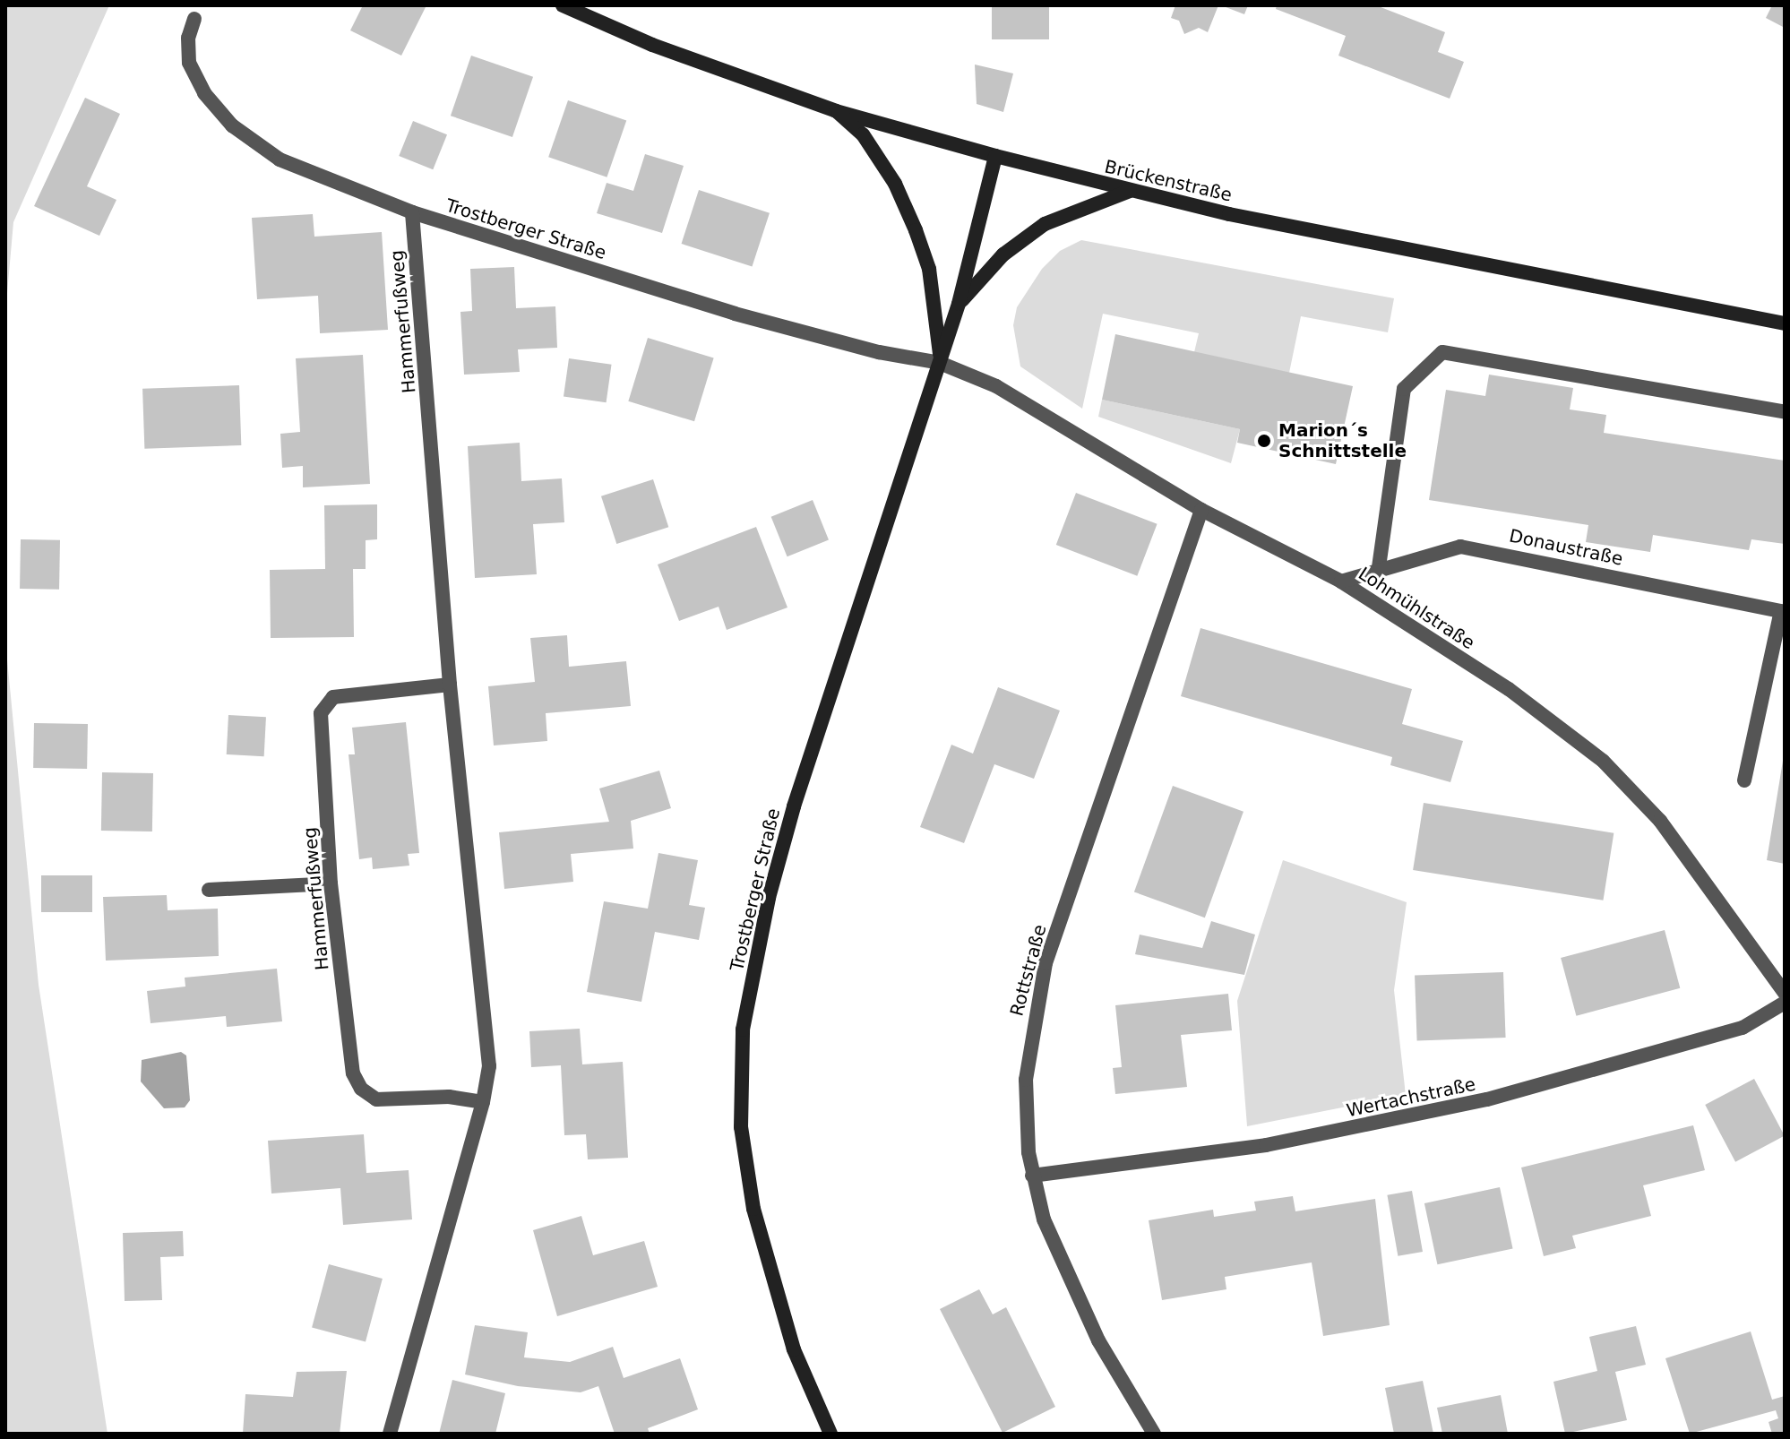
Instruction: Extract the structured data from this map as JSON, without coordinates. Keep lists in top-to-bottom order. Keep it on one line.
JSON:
{"streets":{"main road":["Brückenstraße","Trostberger Straße"],"street":["Hammerfußweg","Donaustraße","Lohmühlstraße","Rottstraße","Wertachstraße"]},"crossings":[["Brückenstraße","Trostberger Straße"],["Trostberger Straße","Hammerfußweg"],["Trostberger Straße","Lohmühlstraße"],["Donaustraße","Lohmühlstraße"],["Lohmühlstraße","Rottstraße"],["Rottstraße","Wertachstraße"]],"places":["Marion´s Schnittstelle"]}
